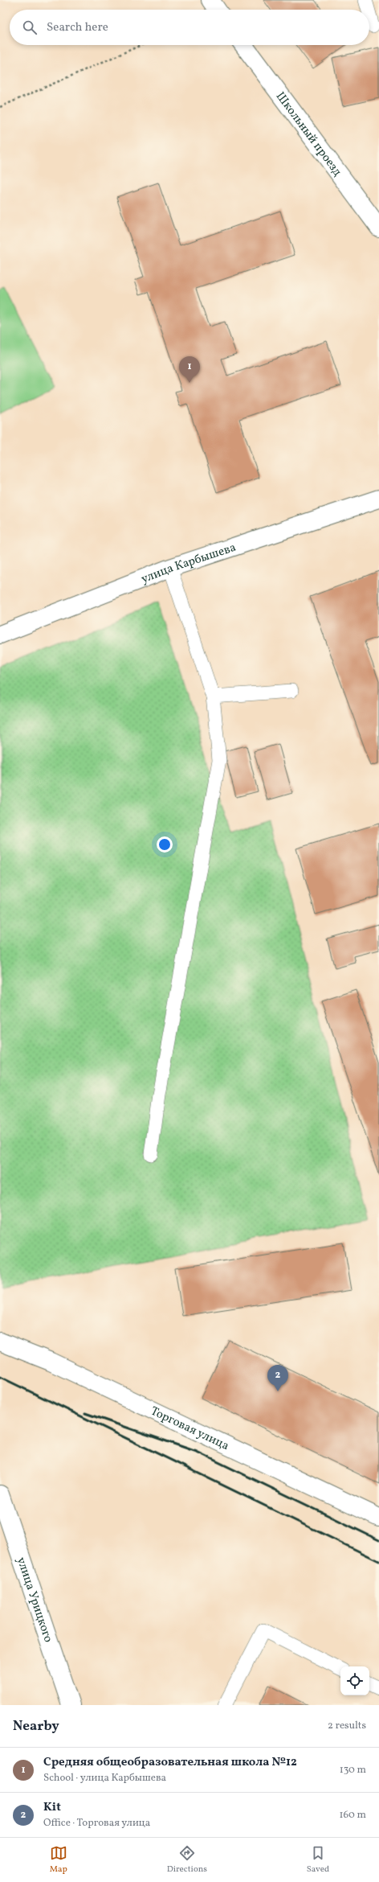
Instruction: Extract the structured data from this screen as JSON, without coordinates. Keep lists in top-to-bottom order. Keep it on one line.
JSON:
{"streets":{"street":["Школьный проезд","улица Карбышева","Торговая улица","улица Урицкого"]},"page":{"search":"Search here","pins":["1","2"],"heading":["Nearby","2 results"],"list":[{"mark":"1","name":"Средняя общеобразовательная школа №12","note":"School · улица Карбышева","value":"130 m"},{"mark":"2","name":"Kit","note":"Office · Торговая улица","value":"160 m"}],"nav":["Map","Directions","Saved"]}}
